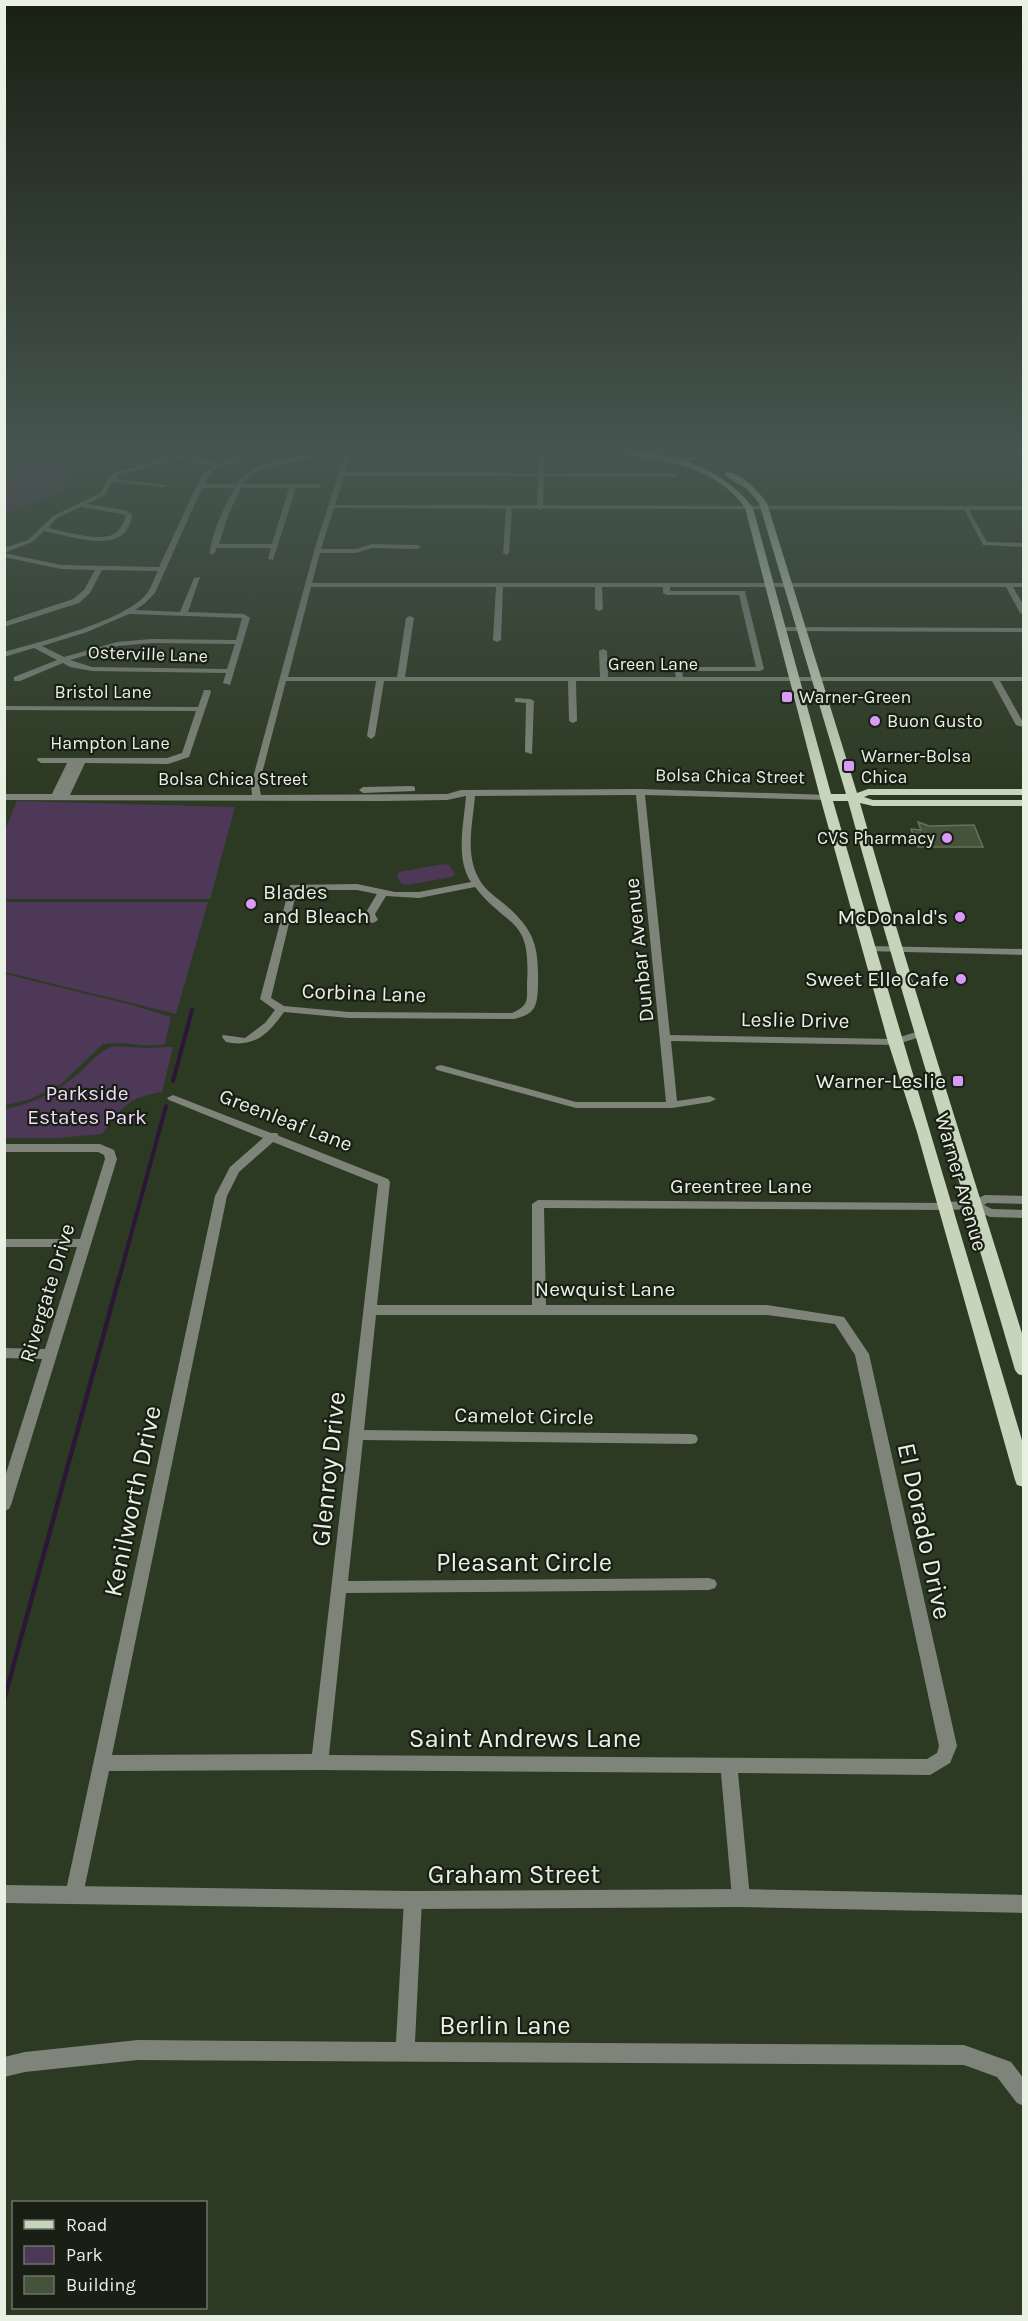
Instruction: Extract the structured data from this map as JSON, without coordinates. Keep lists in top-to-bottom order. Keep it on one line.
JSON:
{"streets":{"main road":["Bolsa Chica Street","Warner Avenue"],"street":["Osterville Lane","Green Lane","Bristol Lane","Hampton Lane","Dunbar Avenue","Corbina Lane","Leslie Drive","Greenleaf Lane","Greentree Lane","Newquist Lane","Rivergate Drive","Camelot Circle","Glenroy Drive","Kenilworth Drive","El Dorado Drive","Pleasant Circle","Saint Andrews Lane","Graham Street","Berlin Lane"]},"crossings":[["Green Lane","Warner Avenue"],["Bristol Lane","Hampton Lane"],["Bolsa Chica Street","Dunbar Avenue"],["Bolsa Chica Street","Warner Avenue"],["Dunbar Avenue","Leslie Drive"],["Leslie Drive","Warner Avenue"],["Greenleaf Lane","Glenroy Drive"],["Greenleaf Lane","Kenilworth Drive"],["Warner Avenue","Greentree Lane"],["Greentree Lane","Newquist Lane"],["Newquist Lane","Glenroy Drive"],["Newquist Lane","El Dorado Drive"],["Camelot Circle","Glenroy Drive"],["Glenroy Drive","Pleasant Circle"],["Glenroy Drive","Saint Andrews Lane"],["Kenilworth Drive","Saint Andrews Lane"],["Kenilworth Drive","Graham Street"],["El Dorado Drive","Saint Andrews Lane"]],"parks":["Parkside Estates Park"],"places":{"transit":["Warner-Green","Warner-Bolsa Chica","Warner-Leslie"],"other":["Buon Gusto","CVS Pharmacy","Blades and Bleach","McDonald's","Sweet Elle Cafe"]},"legend":["Road","Park","Building"]}
